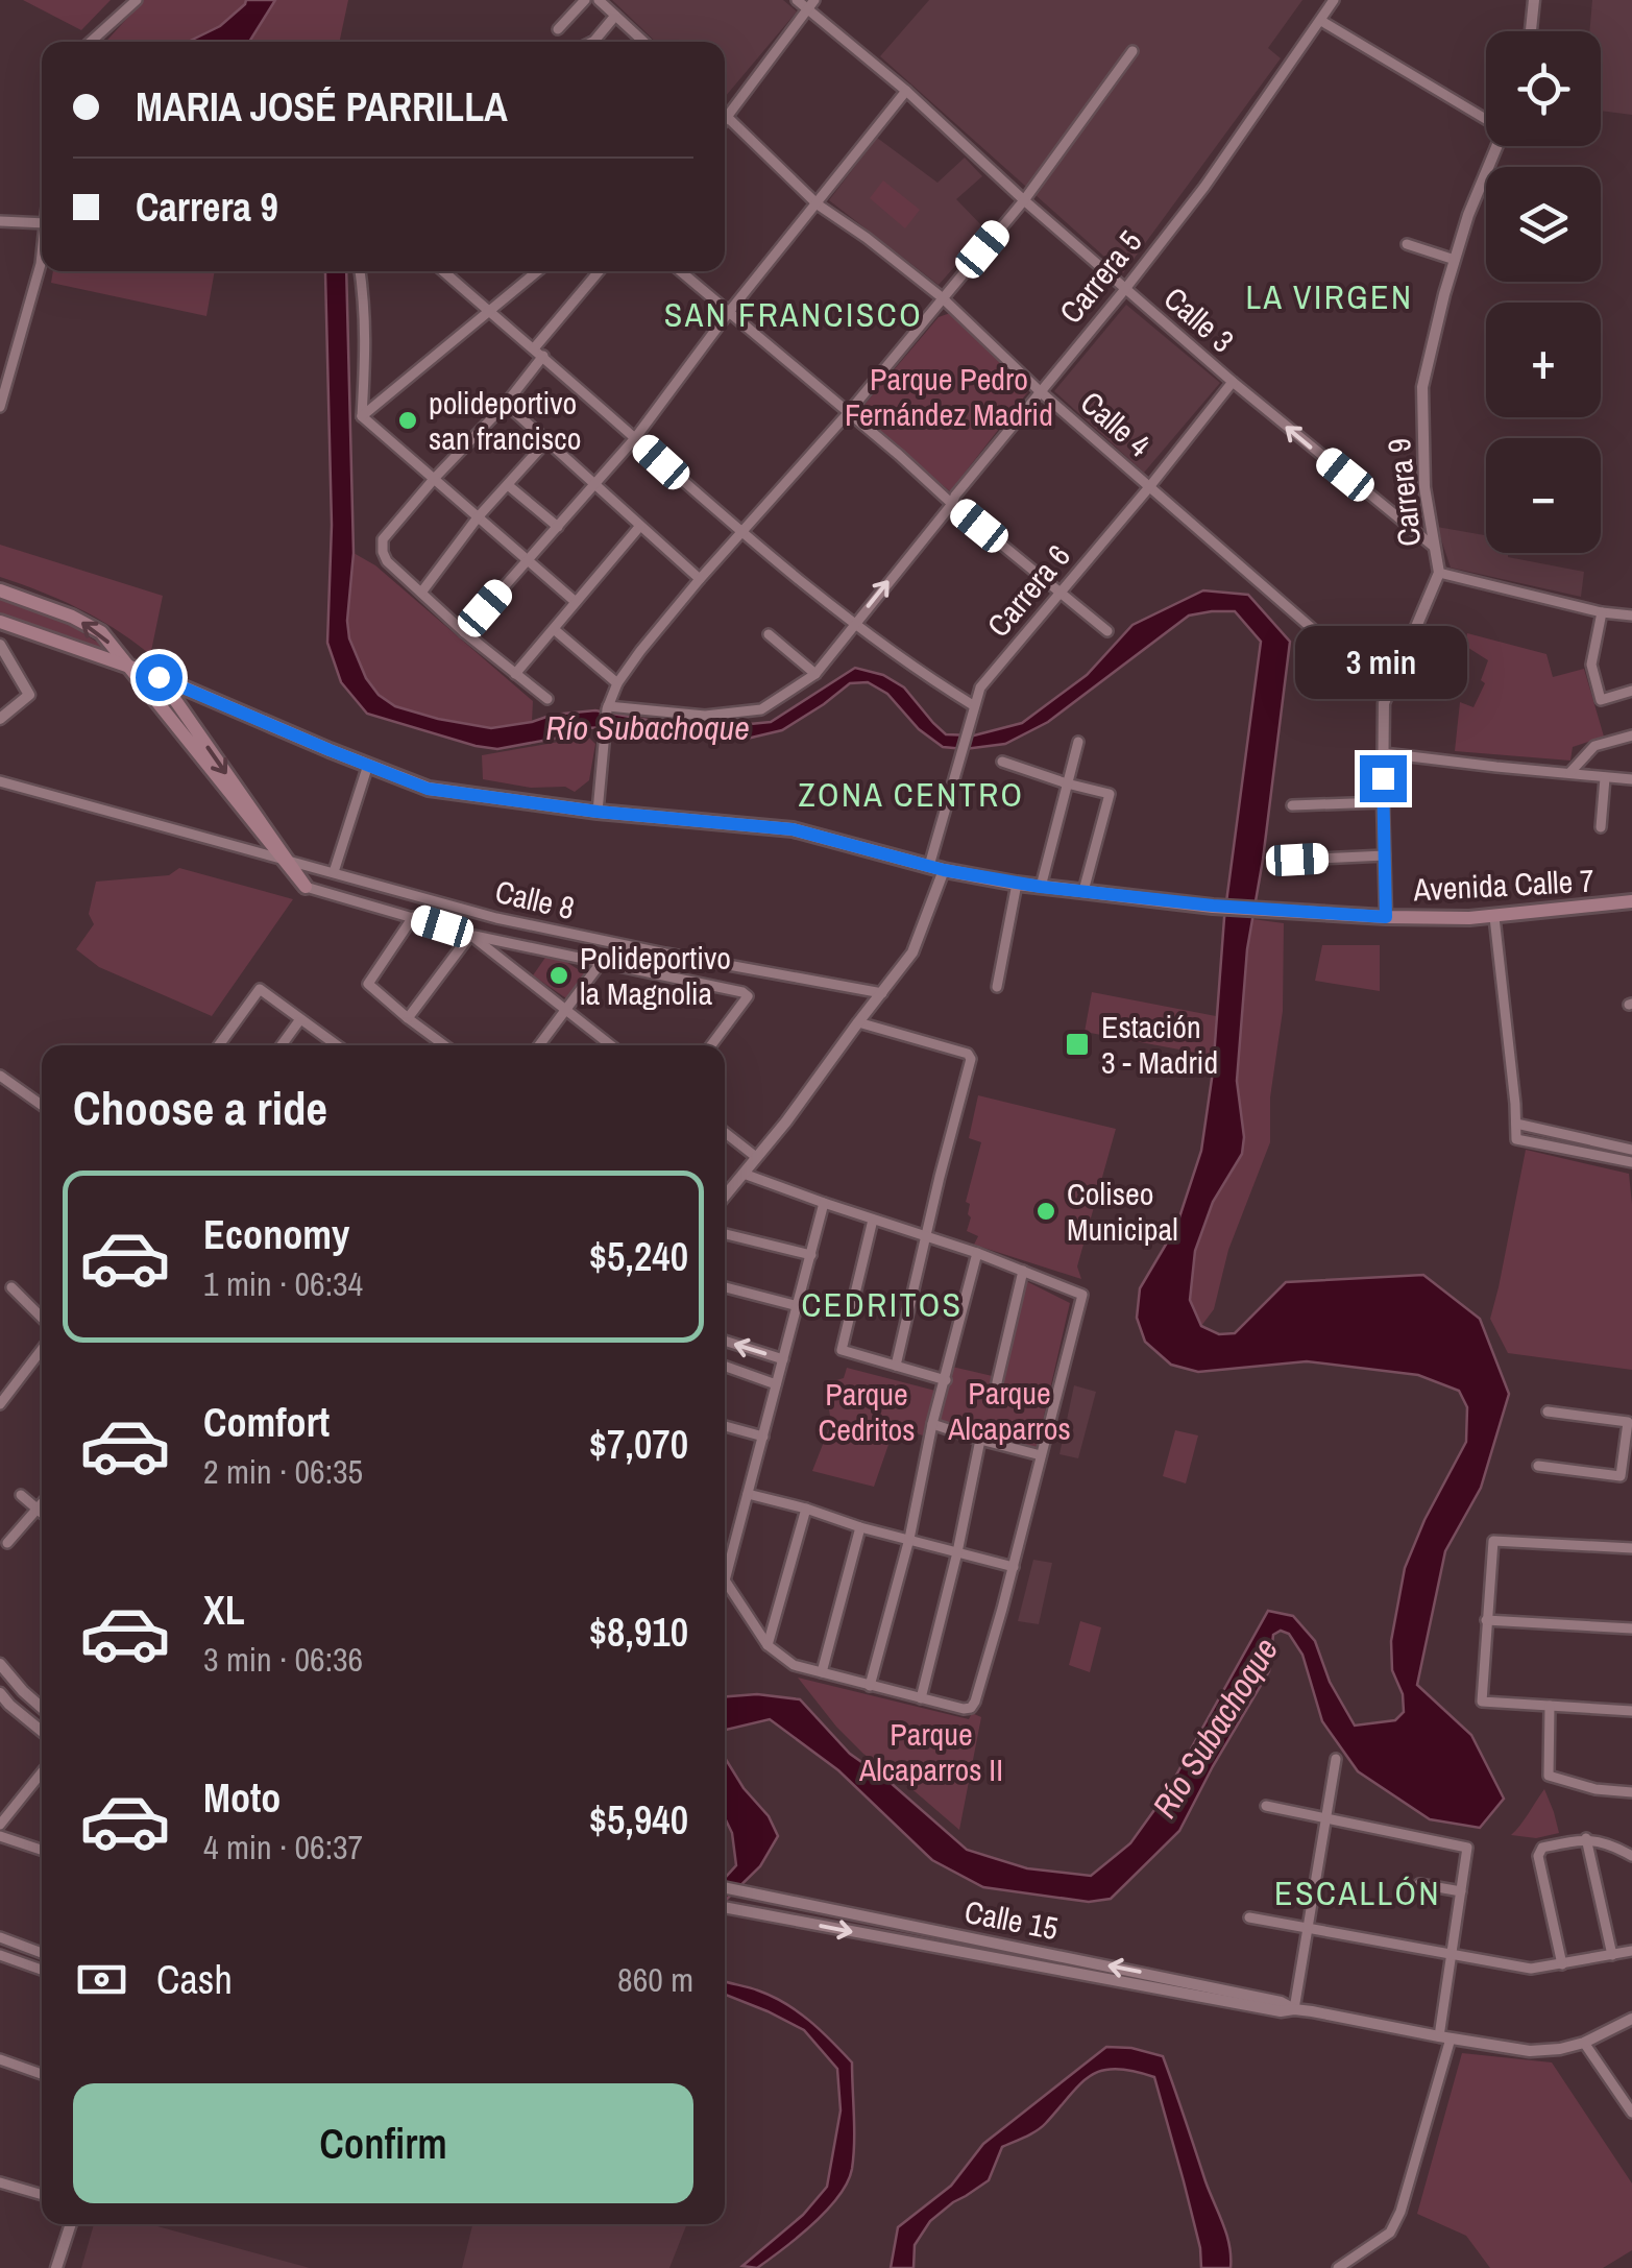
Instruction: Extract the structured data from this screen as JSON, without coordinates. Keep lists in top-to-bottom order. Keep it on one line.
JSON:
{"streets":{"main road":["Avenida Calle 7"],"street":["Carrera 5","Calle 3","Calle 4","Carrera 9","Carrera 6","Calle 8","Calle 15"]},"crossings":[["Carrera 5","Calle 3"],["Carrera 5","Calle 4"],["Calle 3","Carrera 9"],["Calle 3","Carrera 6"],["Calle 4","Carrera 9"],["Calle 4","Carrera 6"],["Carrera 9","Avenida Calle 7"],["Carrera 6","Avenida Calle 7"],["Carrera 6","Calle 8"]],"districts":["LA VIRGEN","SAN FRANCISCO","ZONA CENTRO","CEDRITOS","ESCALLÓN"],"water":["Río Subachoque"],"parks":["Parque Pedro Fernández Madrid","Parque Alcaparros","Parque Cedritos","Parque Alcaparros II"],"places":{"other":["polideportivo san francisco","Polideportivo la Magnolia","Coliseo Municipal"],"transit":["Estación 3 - Madrid"]},"page":{"map_buttons":["+","−"],"banner":["MARIA JOSÉ PARRILLA","Carrera 9"],"bubble":"3 min","heading":"Choose a ride","list":[{"name":"Economy","note":"1 min · 06:34","value":"$5,240"},{"name":"Comfort","note":"2 min · 06:35","value":"$7,070"},{"name":"XL","note":"3 min · 06:36","value":"$8,910"},{"name":"Moto","note":"4 min · 06:37","value":"$5,940"}],"pay":["Cash","860 m"],"buttons":"Confirm"}}
